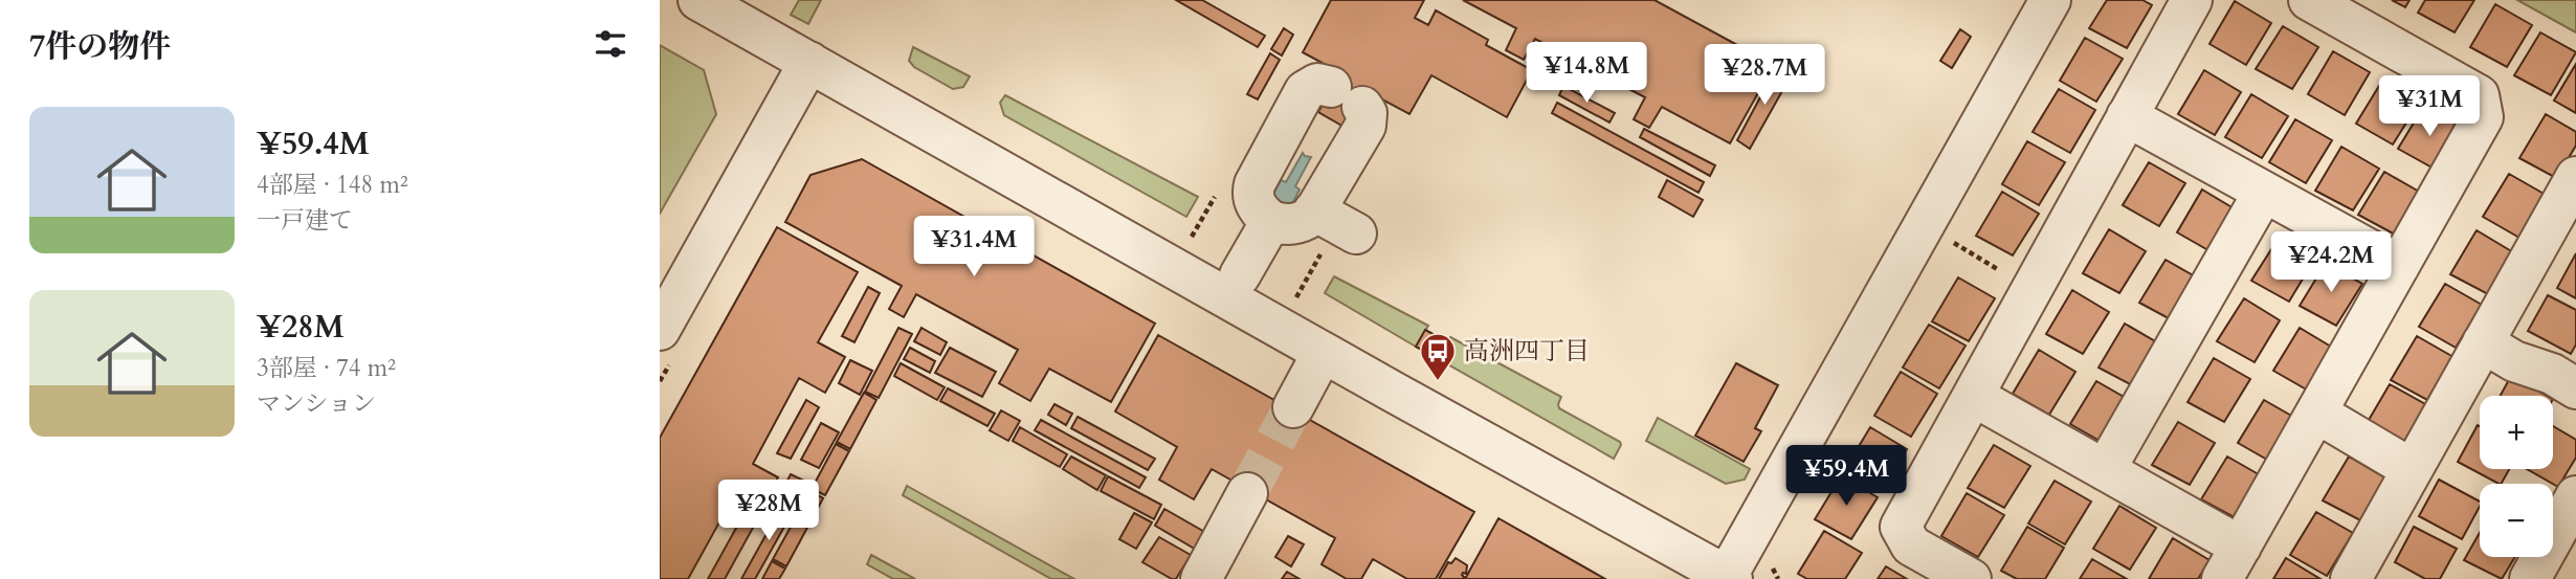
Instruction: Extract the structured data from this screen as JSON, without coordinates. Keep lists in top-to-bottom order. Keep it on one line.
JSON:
{"places":{"bus stop":["高洲四丁目"]},"page":{"heading":"7件の物件","price":["¥14.8M","¥28.7M","¥31M","¥31.4M","¥24.2M","¥59.4M","¥28M"],"list":[{"name":"¥59.4M","note":"4部屋 · 148 m² · 一戸建て"},{"name":"¥28M","note":"3部屋 · 74 m² · マンション"}],"map_buttons":["+","−"]}}
